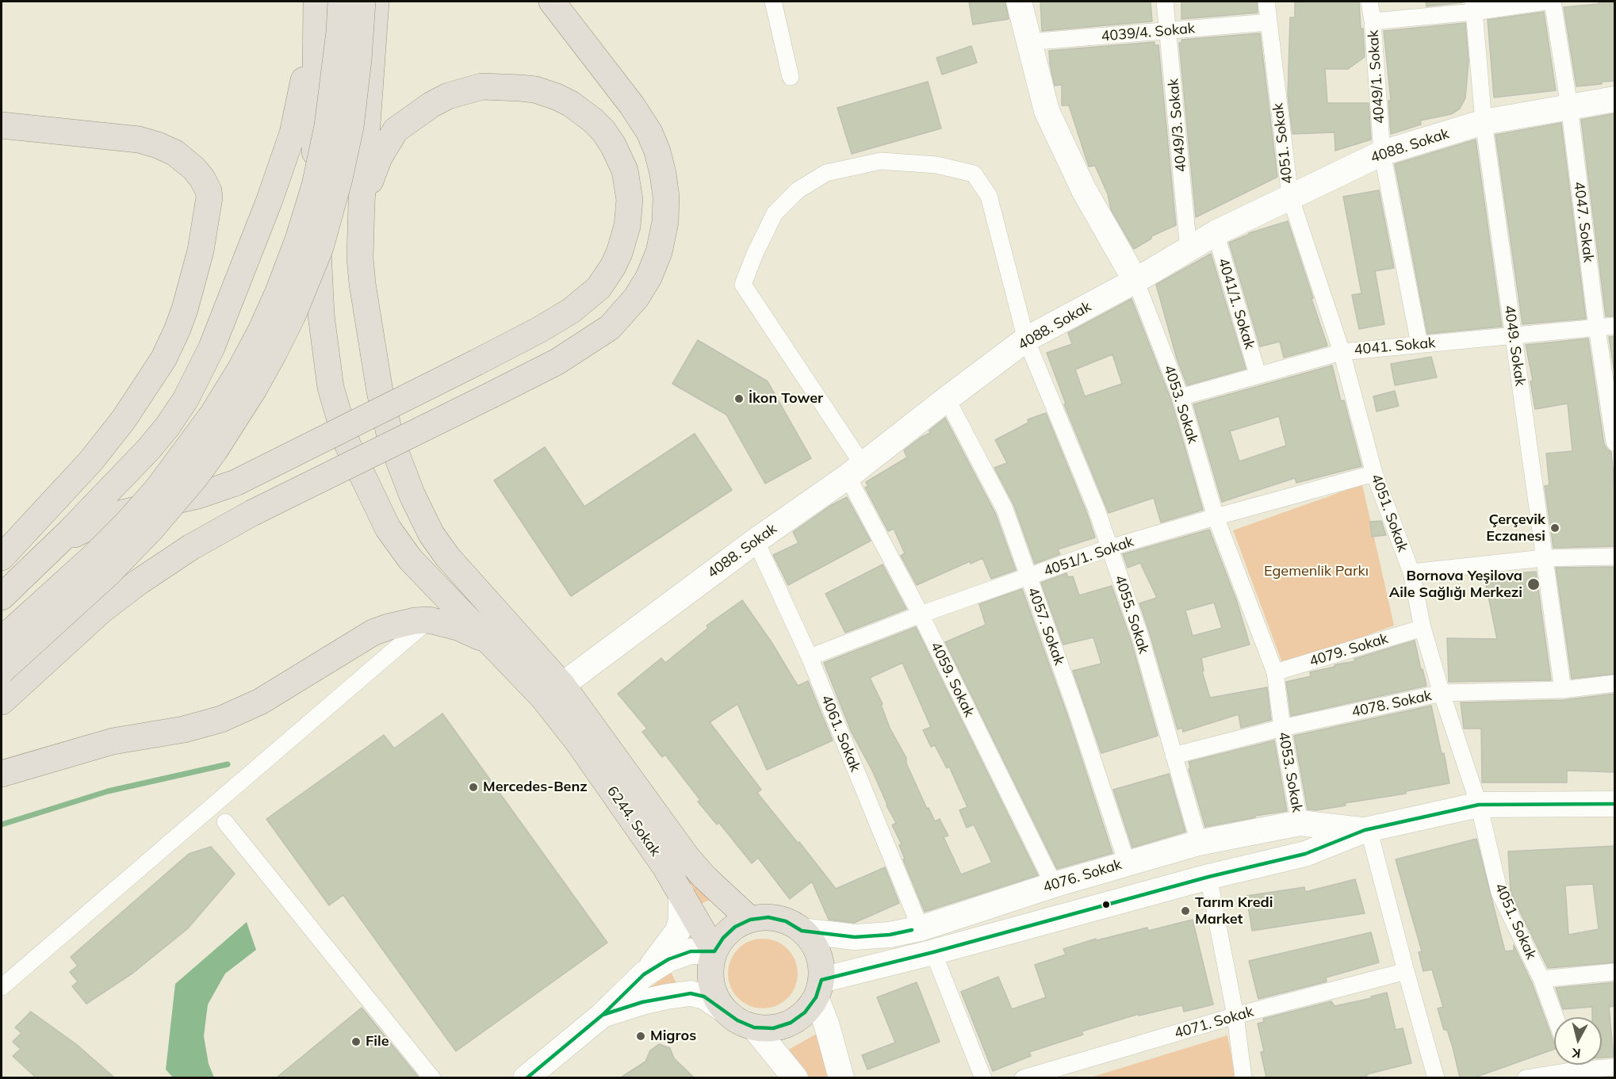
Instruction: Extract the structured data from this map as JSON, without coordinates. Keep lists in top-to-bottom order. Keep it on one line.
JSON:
{"streets":{"main road":["4088. Sokak","4053. Sokak","6244. Sokak","4076. Sokak"],"street":["4039/4. Sokak","4049/1. Sokak","4049/3. Sokak","4051. Sokak","4047. Sokak","4041/1. Sokak","4049. Sokak","4041. Sokak","4051/1. Sokak","4055. Sokak","4057. Sokak","4079. Sokak","4059. Sokak","4078. Sokak","4061. Sokak","4071. Sokak"]},"crossings":[["4039/4. Sokak","4049/3. Sokak"],["4039/4. Sokak","4051. Sokak"],["4039/4. Sokak","4053. Sokak"],["4049/1. Sokak","4088. Sokak"],["4049/1. Sokak","4041. Sokak"],["4049/3. Sokak","4088. Sokak"],["4051. Sokak","4088. Sokak"],["4051. Sokak","4041. Sokak"],["4051. Sokak","4051/1. Sokak"],["4051. Sokak","4079. Sokak"],["4051. Sokak","4078. Sokak"],["4051. Sokak","4076. Sokak"],["4088. Sokak","4047. Sokak"],["4088. Sokak","4041/1. Sokak"],["4088. Sokak","4049. Sokak"],["4088. Sokak","4053. Sokak"],["4088. Sokak","4055. Sokak"],["4088. Sokak","4057. Sokak"],["4088. Sokak","4059. Sokak"],["4088. Sokak","4061. Sokak"],["4088. Sokak","6244. Sokak"],["4047. Sokak","4041. Sokak"],["4041/1. Sokak","4041. Sokak"],["4049. Sokak","4041. Sokak"],["4049. Sokak","4078. Sokak"],["4041. Sokak","4053. Sokak"],["4053. Sokak","4051/1. Sokak"],["4053. Sokak","4079. Sokak"],["4053. Sokak","4078. Sokak"],["4053. Sokak","4076. Sokak"],["4051/1. Sokak","4055. Sokak"],["4051/1. Sokak","4057. Sokak"],["4051/1. Sokak","4059. Sokak"],["4051/1. Sokak","4061. Sokak"],["4055. Sokak","4059. Sokak"],["4055. Sokak","4078. Sokak"],["4055. Sokak","4076. Sokak"],["4057. Sokak","4076. Sokak"],["4059. Sokak","4076. Sokak"],["4061. Sokak","4076. Sokak"],["6244. Sokak","4076. Sokak"]],"parks":["Egemenlik Parkı"],"places":["İkon Tower","Çerçevik Eczanesi","Bornova Yeşilova Aile Sağlığı Merkezi","Mercedes-Benz","Tarım Kredi Market","Migros","File"],"north":"bottom"}
